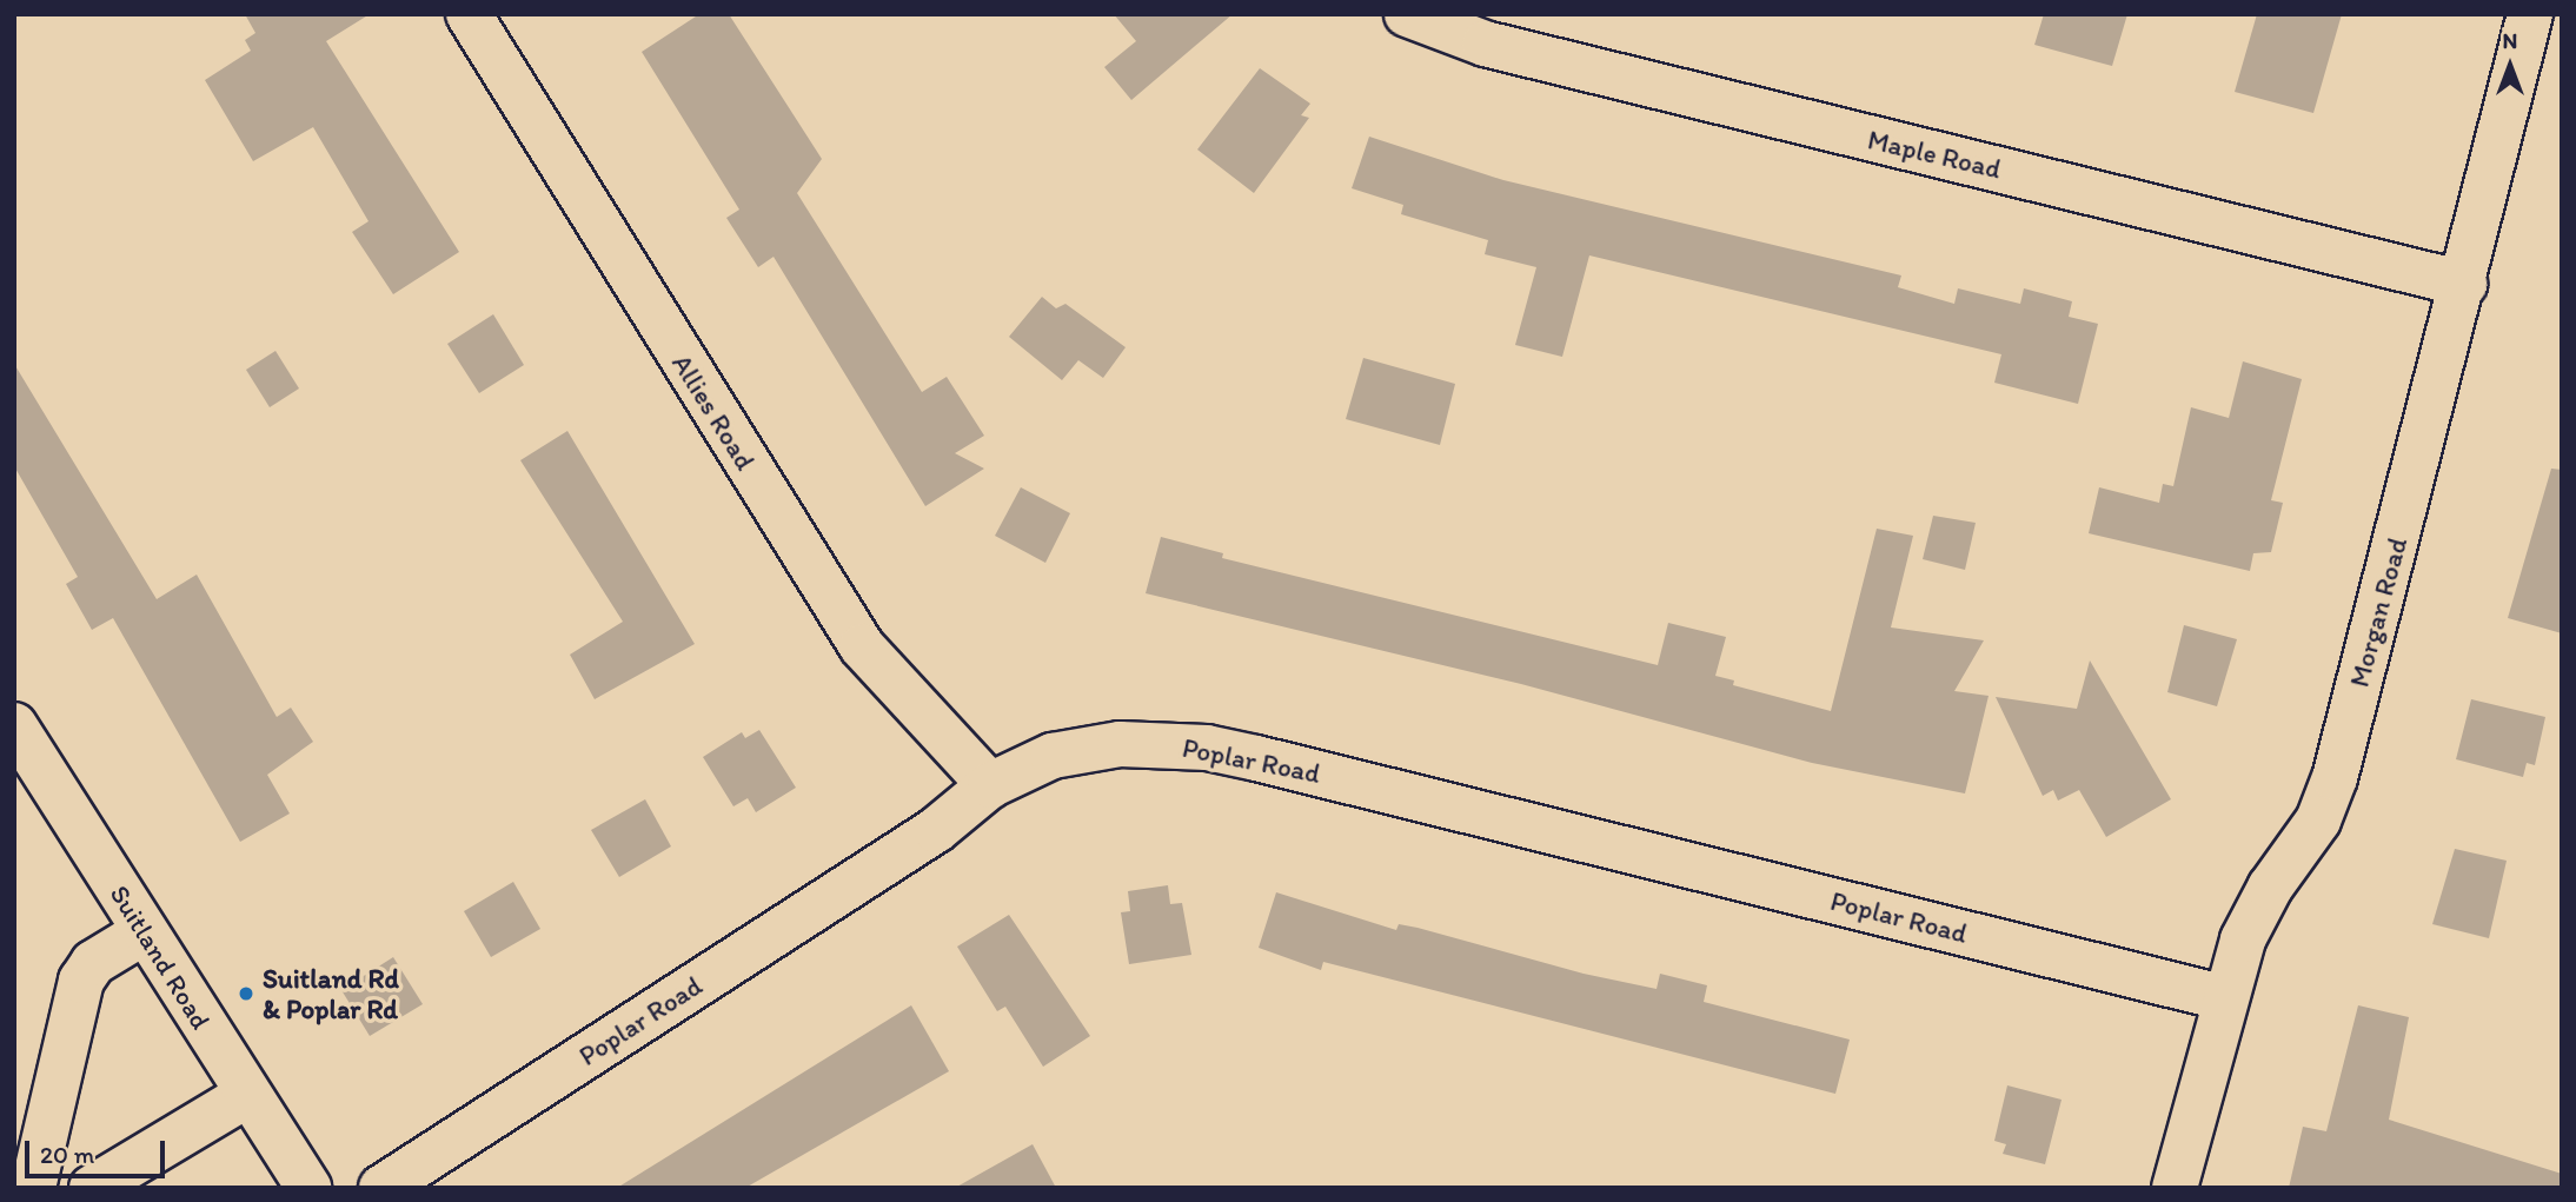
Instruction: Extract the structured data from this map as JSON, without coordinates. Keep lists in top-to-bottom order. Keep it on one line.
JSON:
{"streets":{"street":["Maple Road","Allies Road","Morgan Road","Poplar Road","Suitland Road"]},"crossings":[["Maple Road","Morgan Road"],["Allies Road","Poplar Road"],["Morgan Road","Poplar Road"]],"places":["Suitland Rd & Poplar Rd"],"scale_bar":"20 m","north":"top"}
